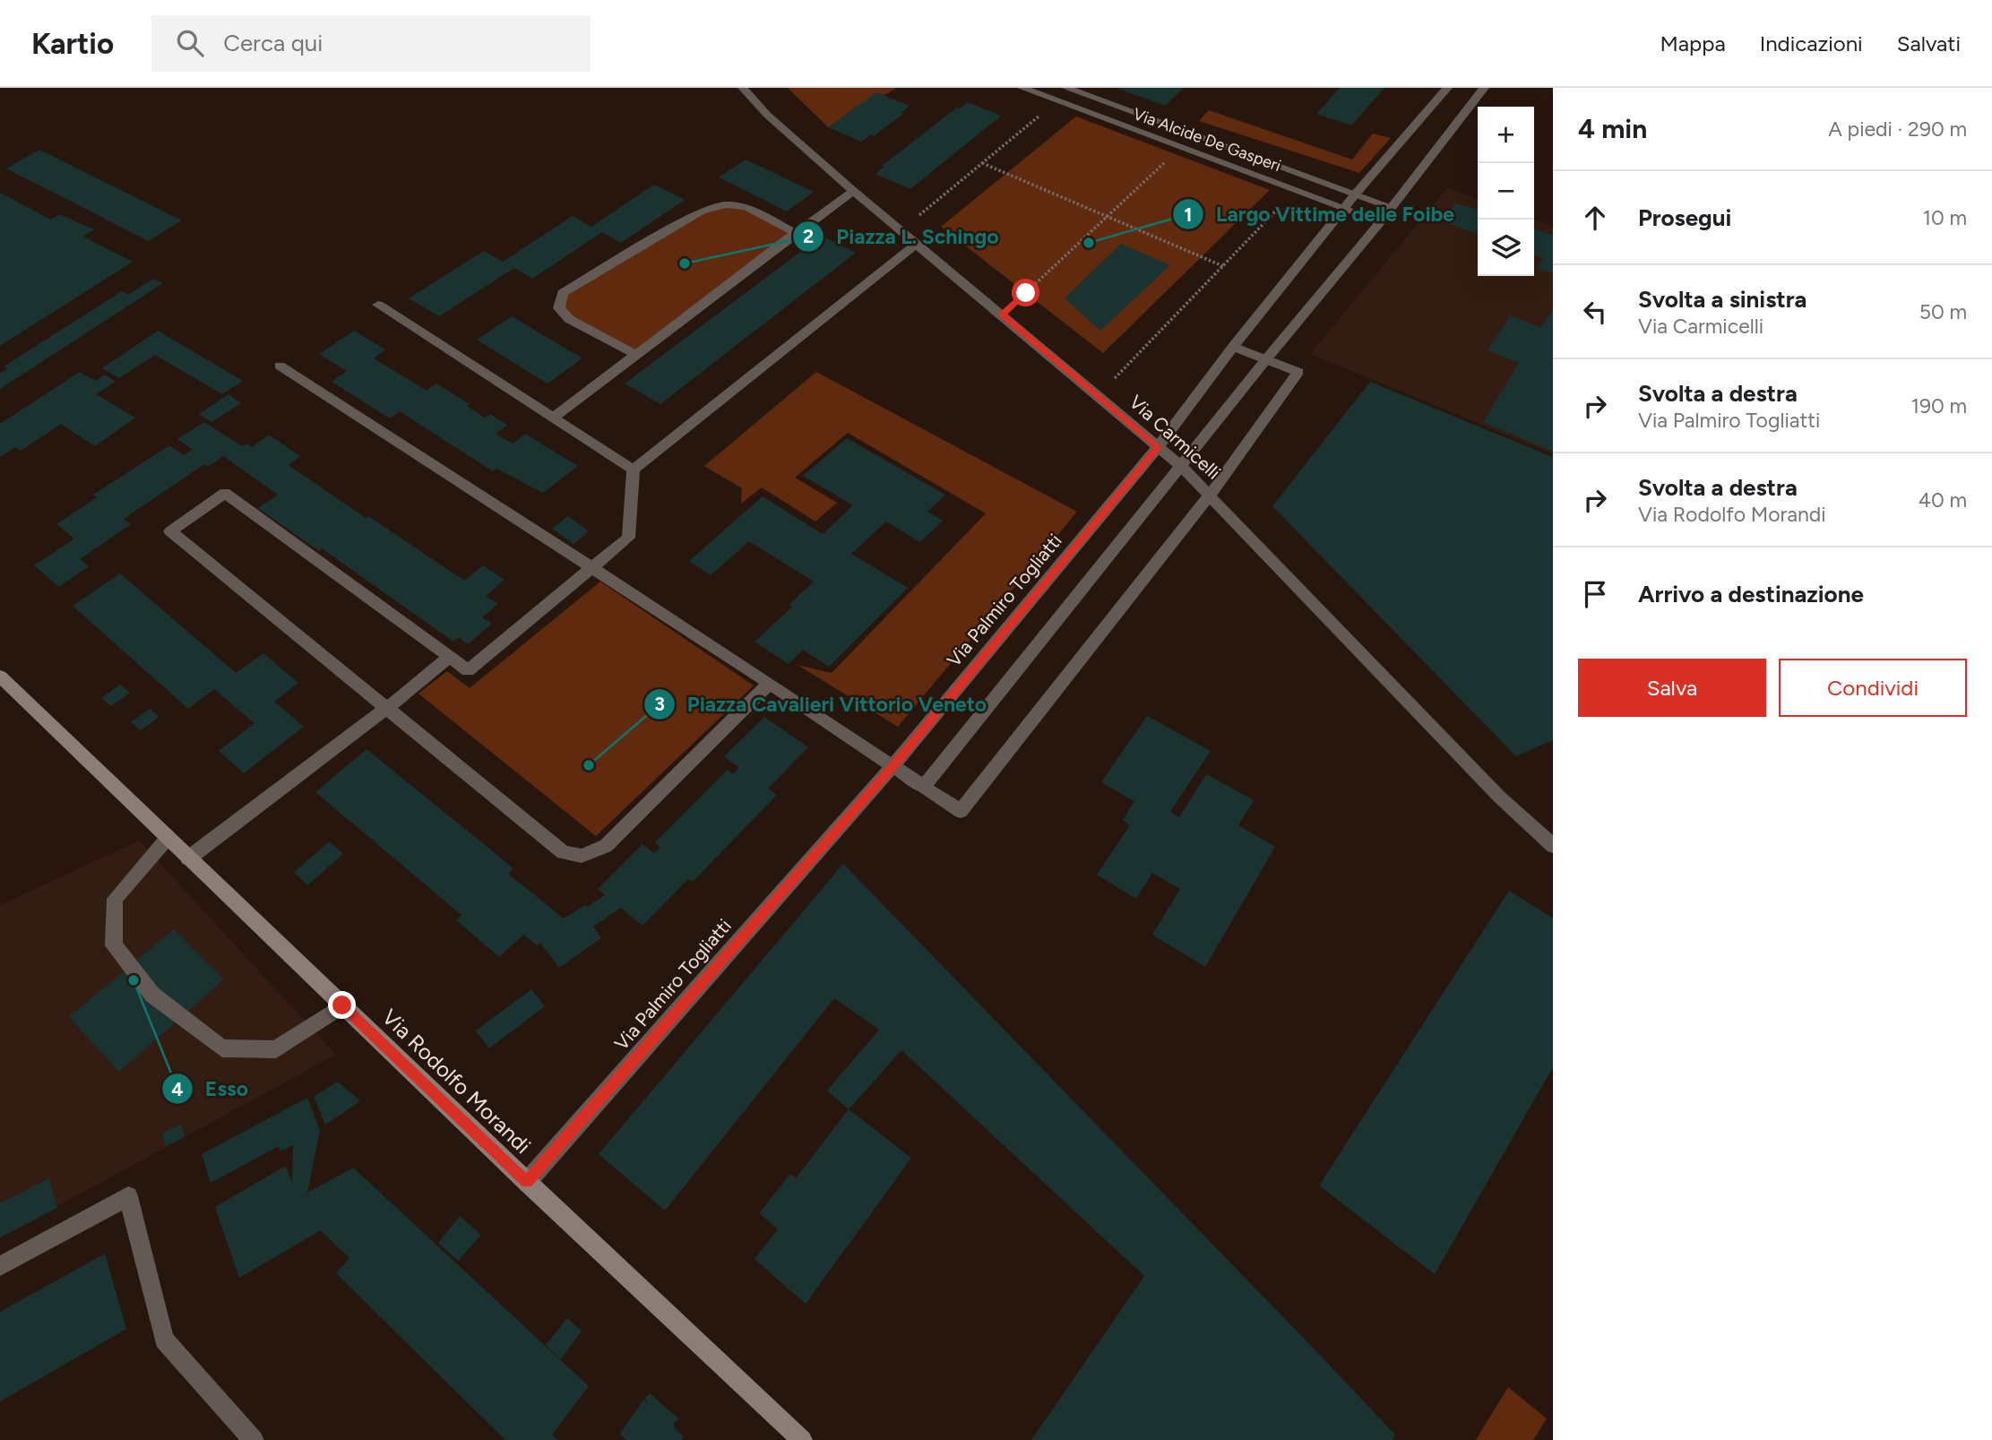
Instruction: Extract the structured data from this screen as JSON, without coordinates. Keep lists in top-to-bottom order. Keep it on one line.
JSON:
{"streets":{"main road":["Via Rodolfo Morandi"],"street":["Via Alcide De Gasperi","Via Carmicelli","Via Palmiro Togliatti"]},"crossings":[["Via Alcide De Gasperi","Via Palmiro Togliatti"],["Via Carmicelli","Via Palmiro Togliatti"],["Via Palmiro Togliatti","Via Rodolfo Morandi"]],"places":["Largo Vittime delle Foibe","Piazza L. Schingo","Piazza Cavalieri Vittorio Veneto","Esso"],"page":{"header":"Kartio","search":"Cerca qui","nav":["Mappa","Indicazioni","Salvati"],"heading":["4 min","A piedi · 290 m"],"map_buttons":["+","−"],"list":[["Prosegui","10 m"],["Svolta a sinistra","Via Carmicelli","50 m"],["Svolta a destra","Via Palmiro Togliatti","190 m"],["Svolta a destra","Via Rodolfo Morandi","40 m"],"Arrivo a destinazione"],"buttons":["Salva","Condividi"]}}
